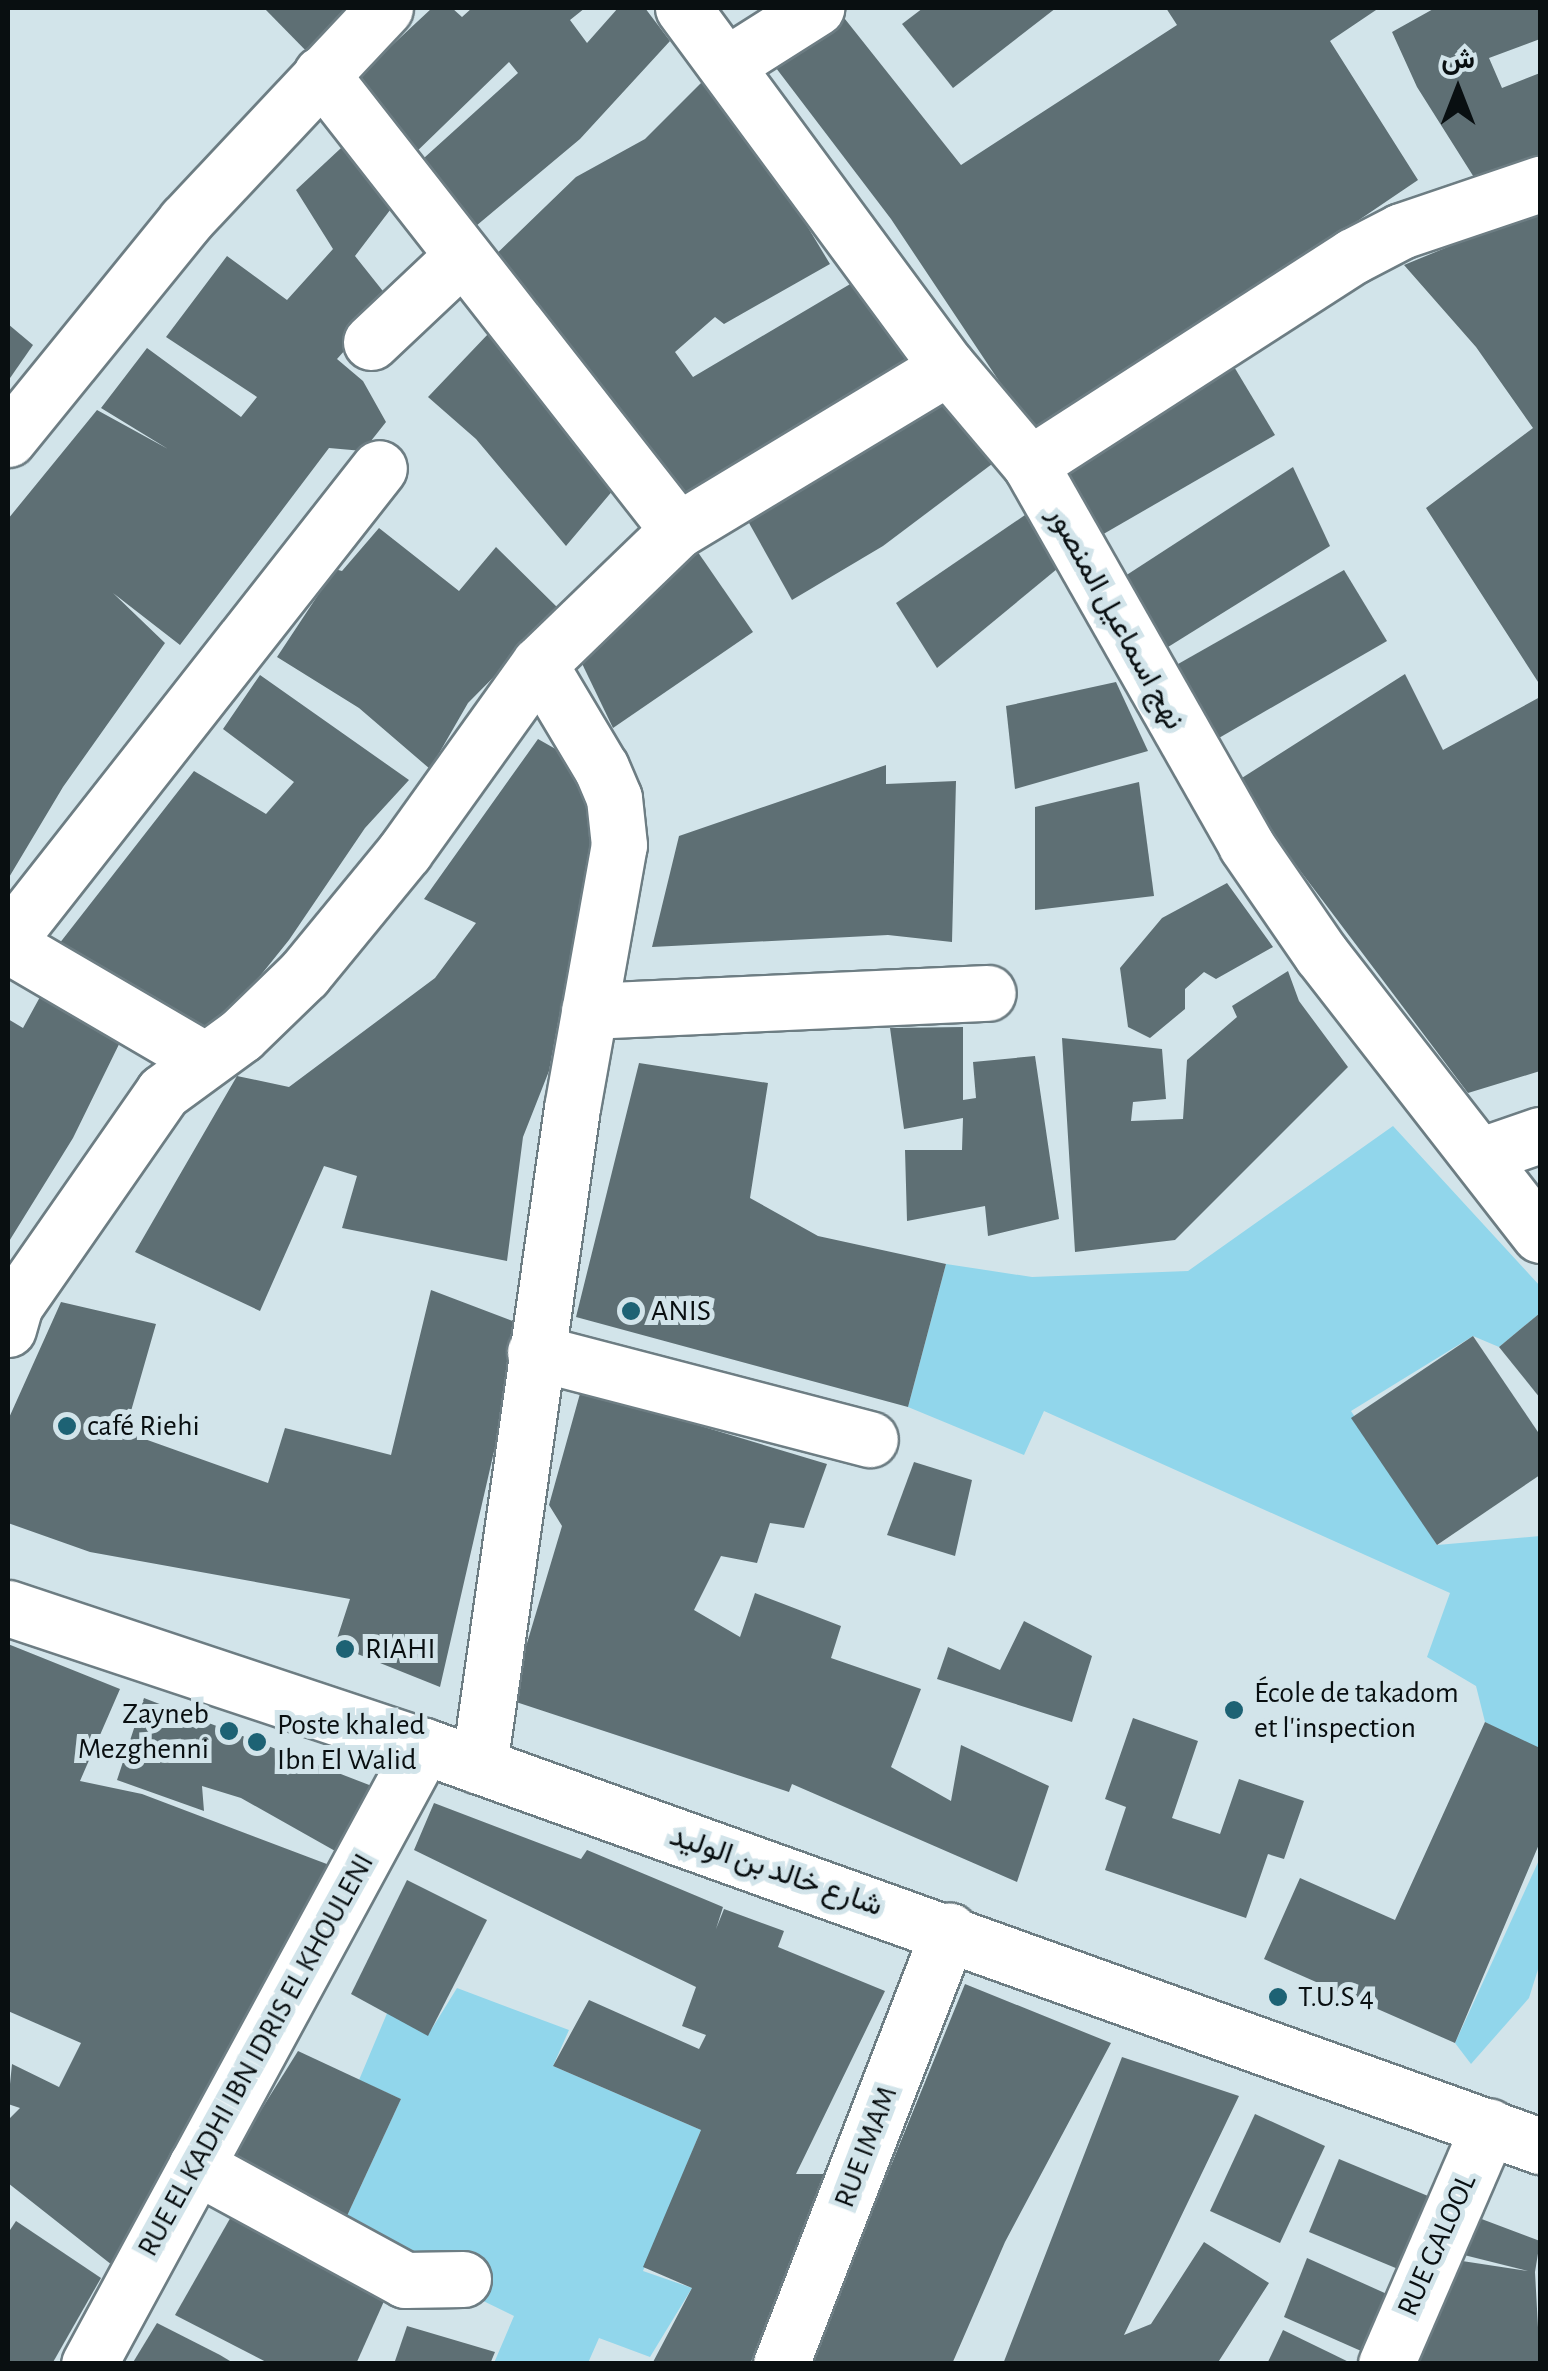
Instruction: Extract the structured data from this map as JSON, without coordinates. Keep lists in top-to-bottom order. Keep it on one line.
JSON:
{"streets":{"street":["نهج اسماعيل المنصور","شارع خالد بن الوليد","RUE EL KADHI IBN IDRIS EL KHOULENI","RUE IMAM","RUE GALOOL"]},"crossings":[["شارع خالد بن الوليد","RUE EL KADHI IBN IDRIS EL KHOULENI"],["شارع خالد بن الوليد","RUE IMAM"],["شارع خالد بن الوليد","RUE GALOOL"]],"places":["ANIS","café Riehi","RIAHI","École de takadom et l'inspection","Zayneb Mezghenni","Poste khaled Ibn El Walid","T.U.S 4"],"north":"top"}
